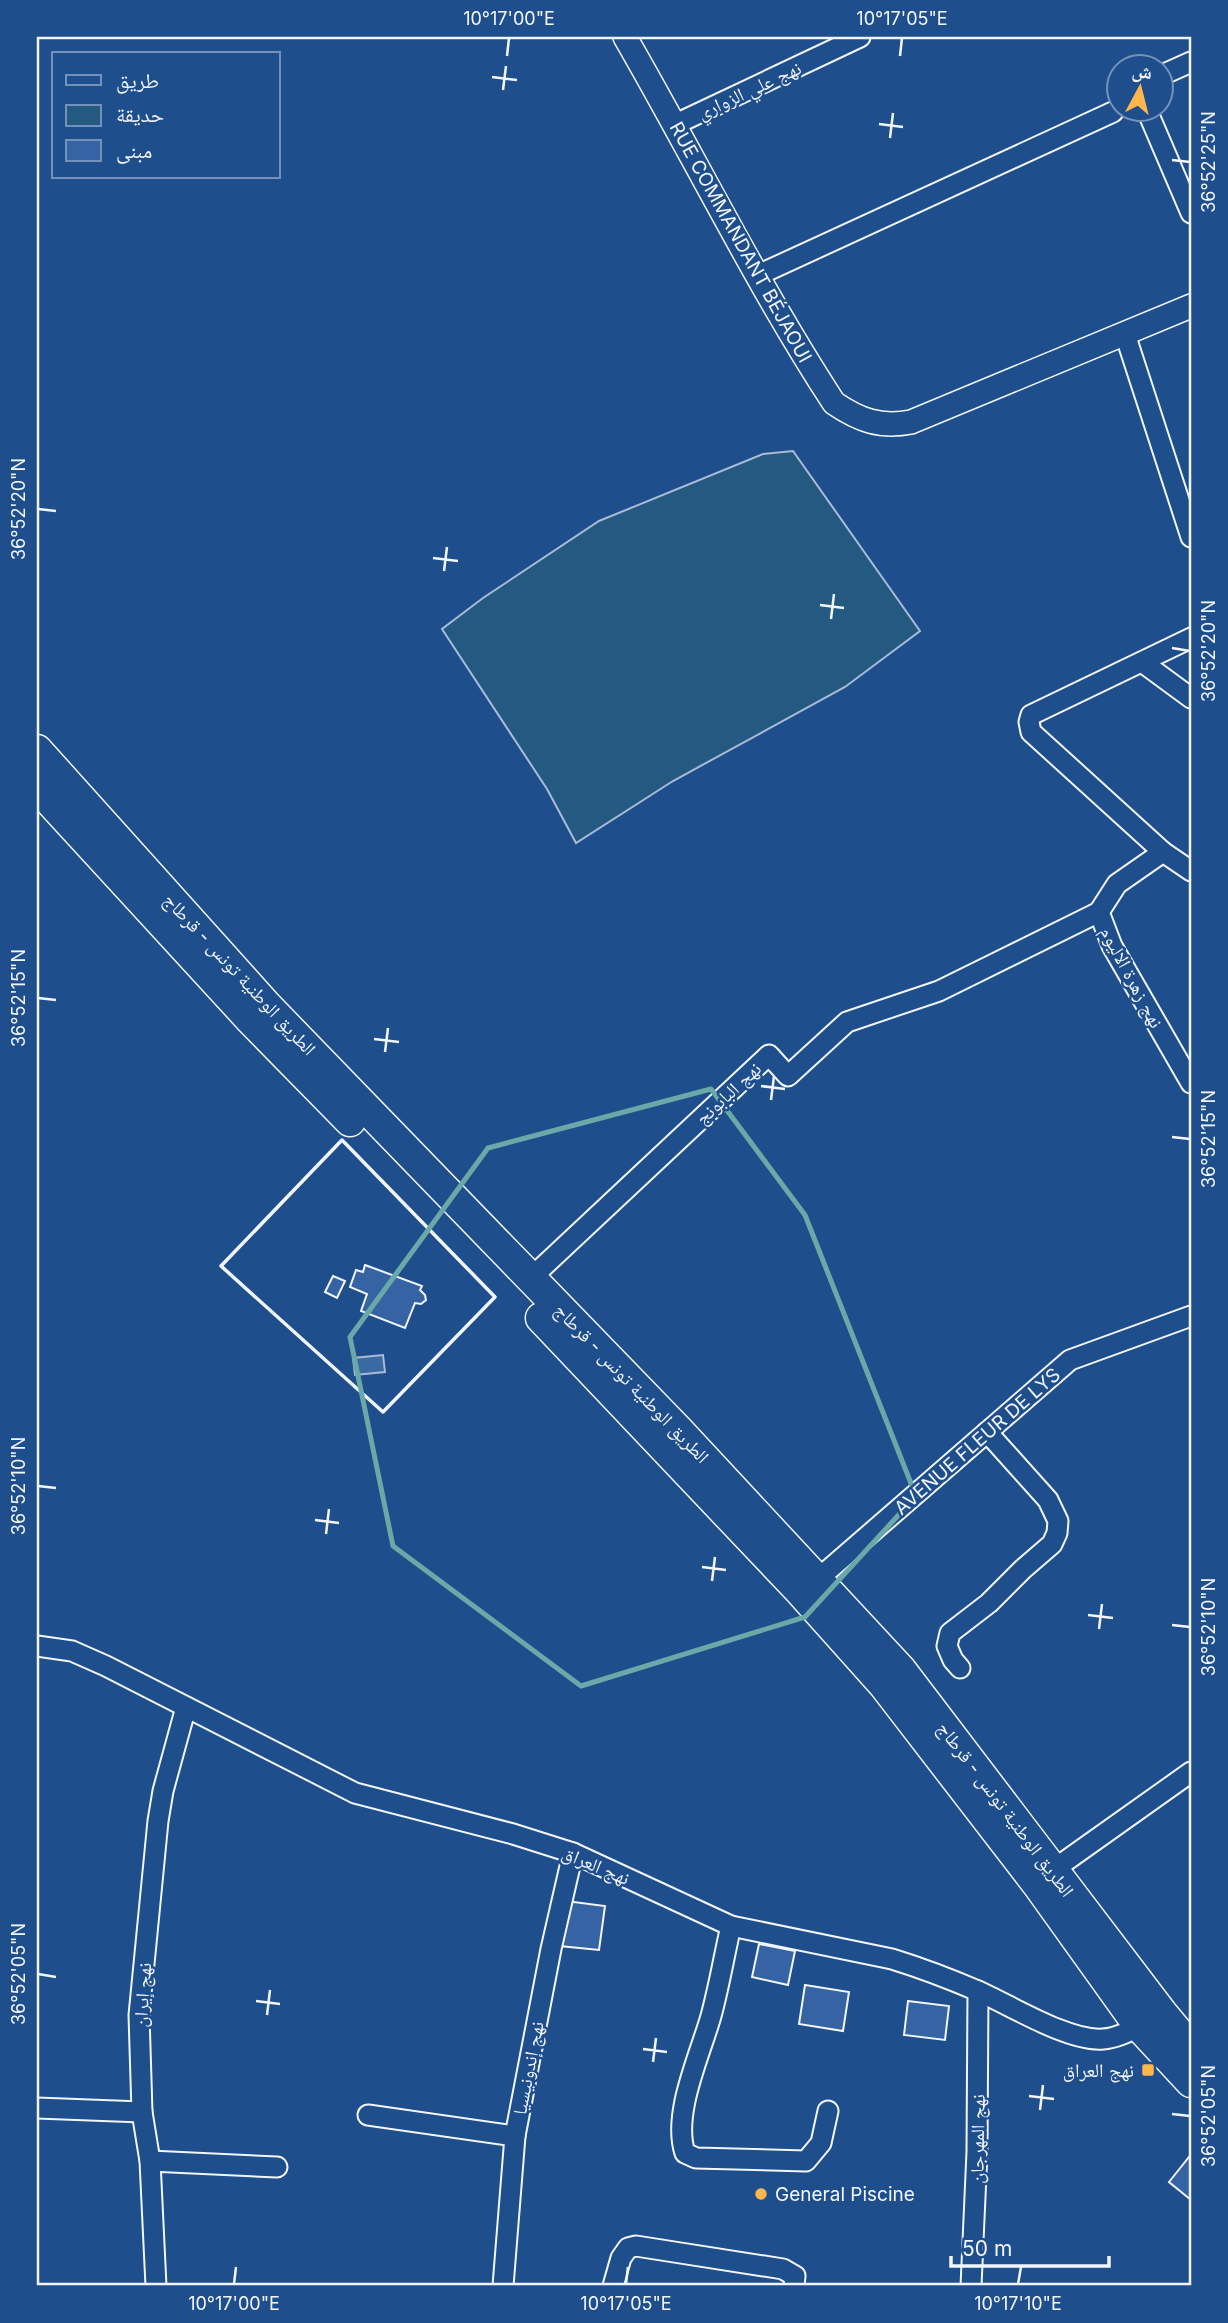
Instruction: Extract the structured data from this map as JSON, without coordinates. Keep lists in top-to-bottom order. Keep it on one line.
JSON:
{"streets":{"main road":["الطريق الوطنية تونس - قرطاج"],"street":["نهج علي الزواري","RUE COMMANDANT BÉJAOUI","نهج زهرة الاليوم","نهج البابونج","AVENUE FLEUR DE LYS","نهج العراق","نهج إيران","نهج إندونيسيا","نهج المهرجان"]},"crossings":[["نهج علي الزواري","RUE COMMANDANT BÉJAOUI"],["الطريق الوطنية تونس - قرطاج","نهج البابونج"],["الطريق الوطنية تونس - قرطاج","AVENUE FLEUR DE LYS"],["الطريق الوطنية تونس - قرطاج","نهج العراق"],["نهج زهرة الاليوم","نهج البابونج"],["نهج العراق","نهج إيران"],["نهج العراق","نهج إندونيسيا"],["نهج العراق","نهج المهرجان"]],"places":{"transit":["نهج العراق"],"other":["General Piscine"]},"legend":["طريق","حديقة","مبنى"],"scale_bar":"50 m","north":"top","coordinates":["10°17'00\"E","10°17'05\"E","36°52'25\"N","36°52'20\"N","36°52'15\"N","36°52'10\"N","36°52'05\"N","10°17'10\"E"]}
